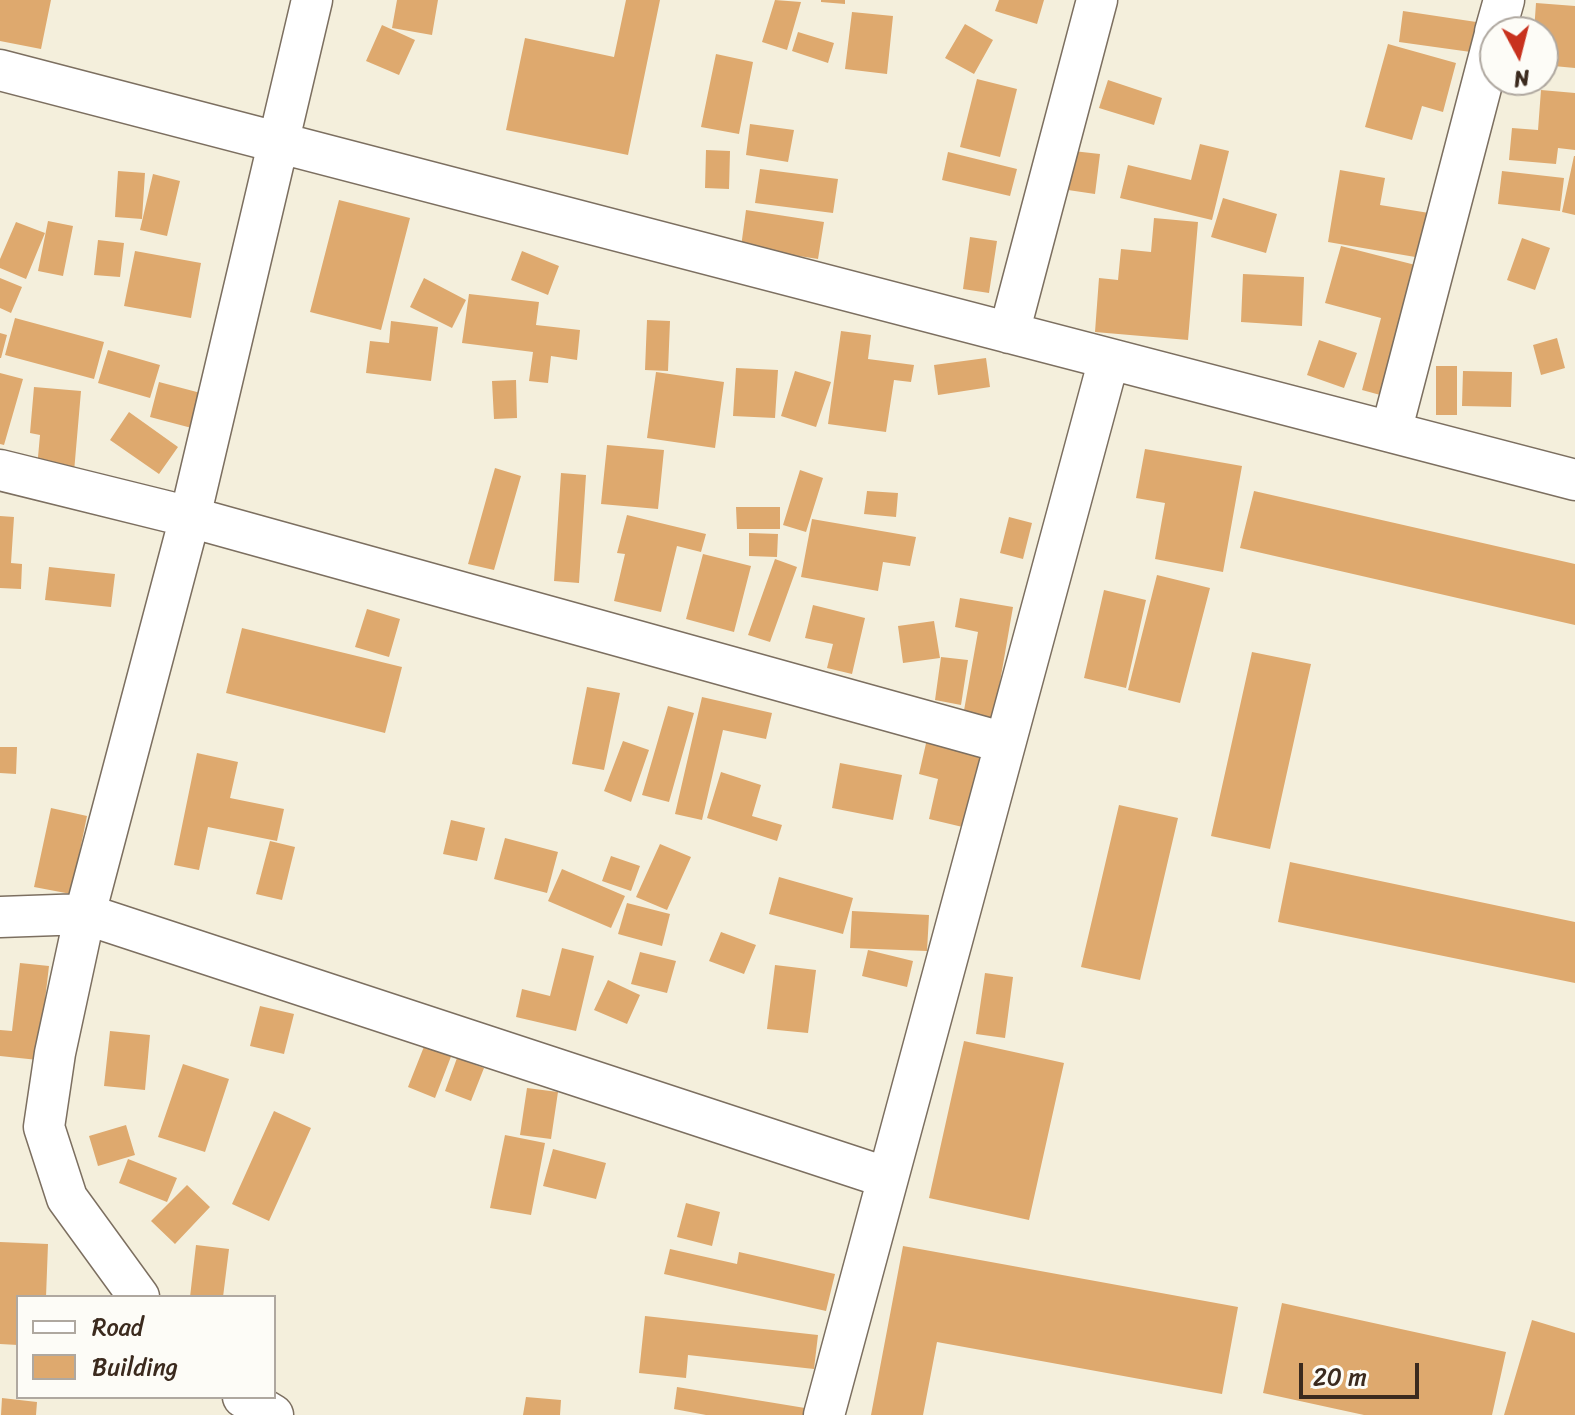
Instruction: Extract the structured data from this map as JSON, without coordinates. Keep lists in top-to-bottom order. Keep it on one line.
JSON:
{"legend":["Road","Building"],"scale_bar":"20 m","north":"bottom"}
